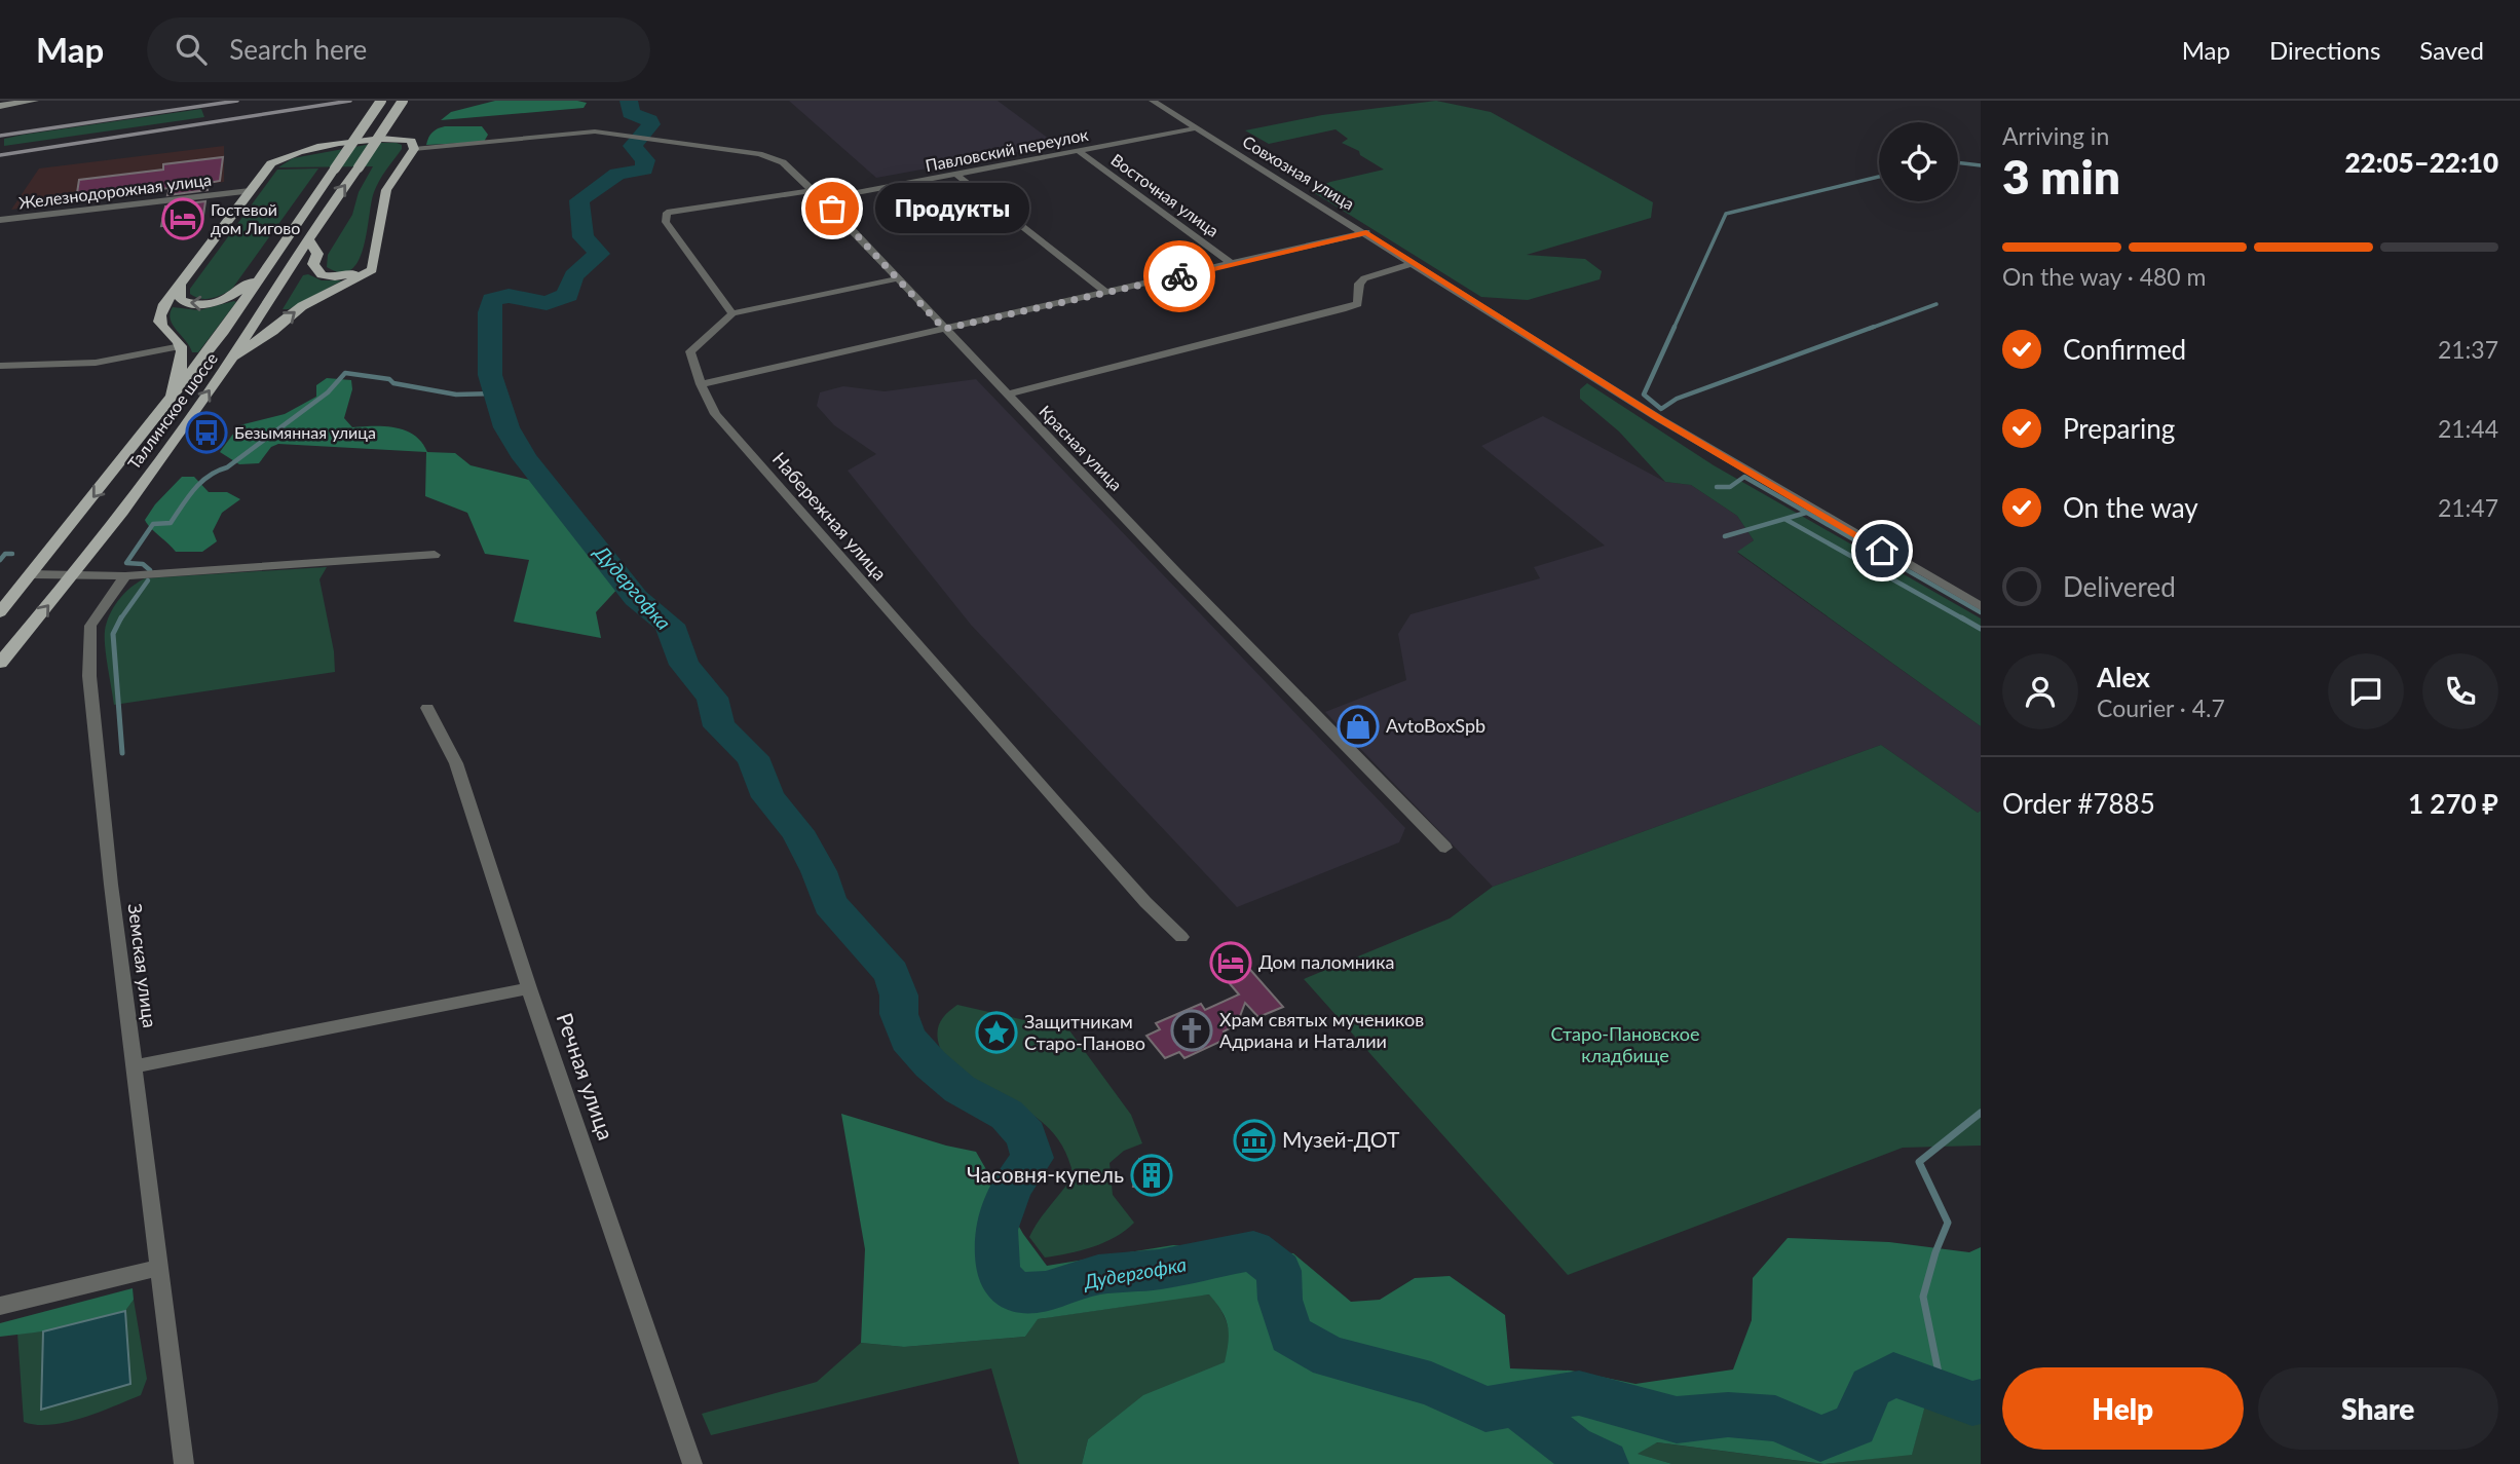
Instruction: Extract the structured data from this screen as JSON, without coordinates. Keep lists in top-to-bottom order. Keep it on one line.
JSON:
{"streets":{"main road":["Таллинское шоссе"],"street":["Павловский переулок","Совхозная улица","Железнодорожная улица","Восточная улица","Красная улица","Набережная улица","Земская улица","Речная улица"]},"crossings":[["Павловский переулок","Совхозная улица"],["Павловский переулок","Восточная улица"],["Павловский переулок","Красная улица"]],"water":["Дудергофка"],"parks":["Старо-Пановское кладбище"],"places":{"other":["Продукты"],"hotel":["Гостевой дом Лигово","Дом паломника"],"bus stop":["Безымянная улица"],"shop":["AvtoBoxSpb"],"church":["Храм святых мучеников Адриана и Наталии"],"place":["Защитникам Старо-Паново"],"museum":["Музей-ДОТ"],"building":["Часовня-купель"]},"page":{"header":"Map","search":"Search here","nav":["Map","Directions","Saved"],"heading":["3 min","Arriving in","22:05–22:10"],"panel":["Alex","Courier · 4.7","Order #7885","1 270 ₽"],"bubble":"Продукты","bar":"On the way · 480 m","list":[["Confirmed","21:37"],["Preparing","21:44"],["On the way","21:47"],"Delivered"],"buttons":["Help","Share"]}}
